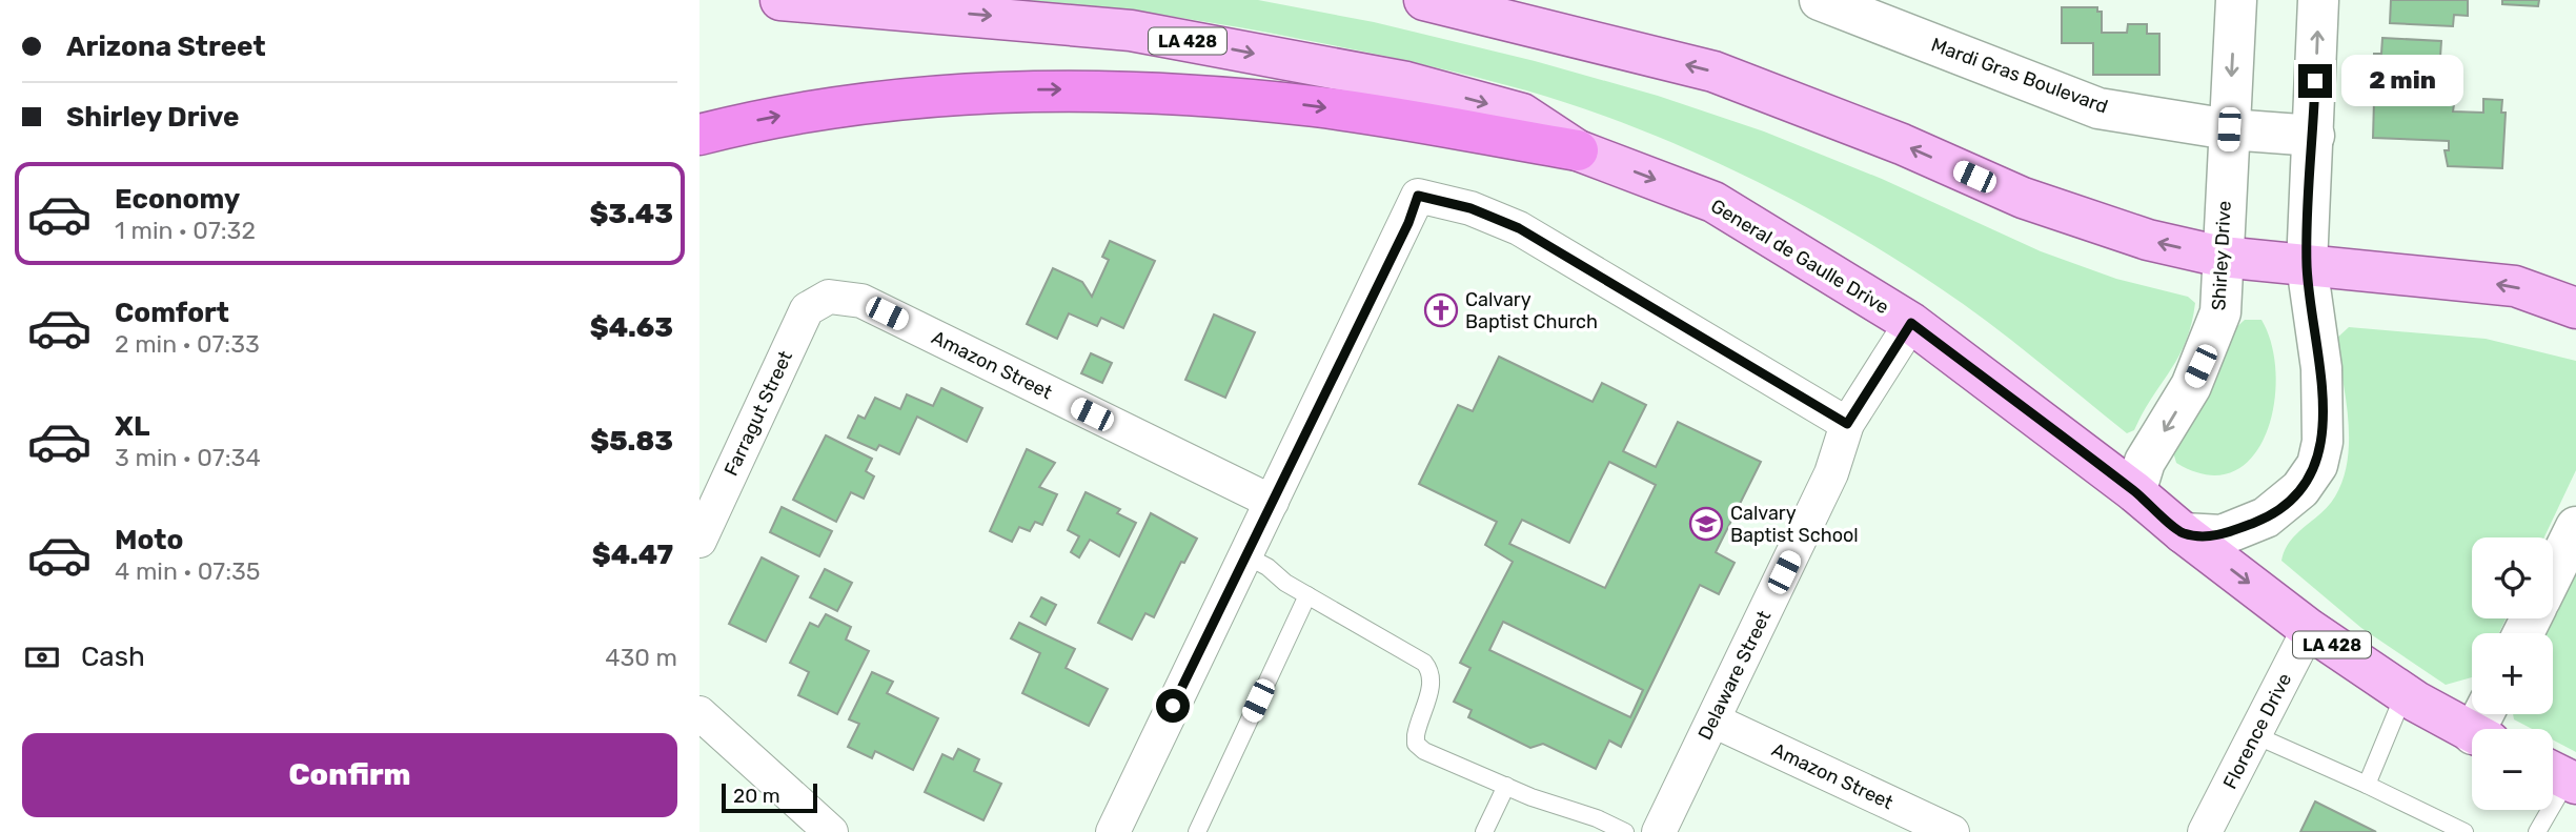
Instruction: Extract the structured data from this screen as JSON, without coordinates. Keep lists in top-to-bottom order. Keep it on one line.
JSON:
{"streets":{"main road":["LA 428","General de Gaulle Drive"],"street":["Mardi Gras Boulevard","Shirley Drive","Amazon Street","Farragut Street","Delaware Street","Florence Drive"]},"crossings":[["Mardi Gras Boulevard","Shirley Drive"],["Shirley Drive","General de Gaulle Drive"],["General de Gaulle Drive","Delaware Street"],["General de Gaulle Drive","Florence Drive"],["Amazon Street","Farragut Street"],["Amazon Street","Delaware Street"]],"places":{"church":["Calvary Baptist Church"],"school or university":["Calvary Baptist School"]},"scale_bar":"20 m","page":{"banner":["Arizona Street","Shirley Drive"],"bubble":"2 min","list":[{"name":"Economy","note":"1 min · 07:32","value":"$3.43"},{"name":"Comfort","note":"2 min · 07:33","value":"$4.63"},{"name":"XL","note":"3 min · 07:34","value":"$5.83"},{"name":"Moto","note":"4 min · 07:35","value":"$4.47"}],"map_buttons":["+","−"],"pay":["Cash","430 m"],"buttons":"Confirm","scale":"20 m"}}
